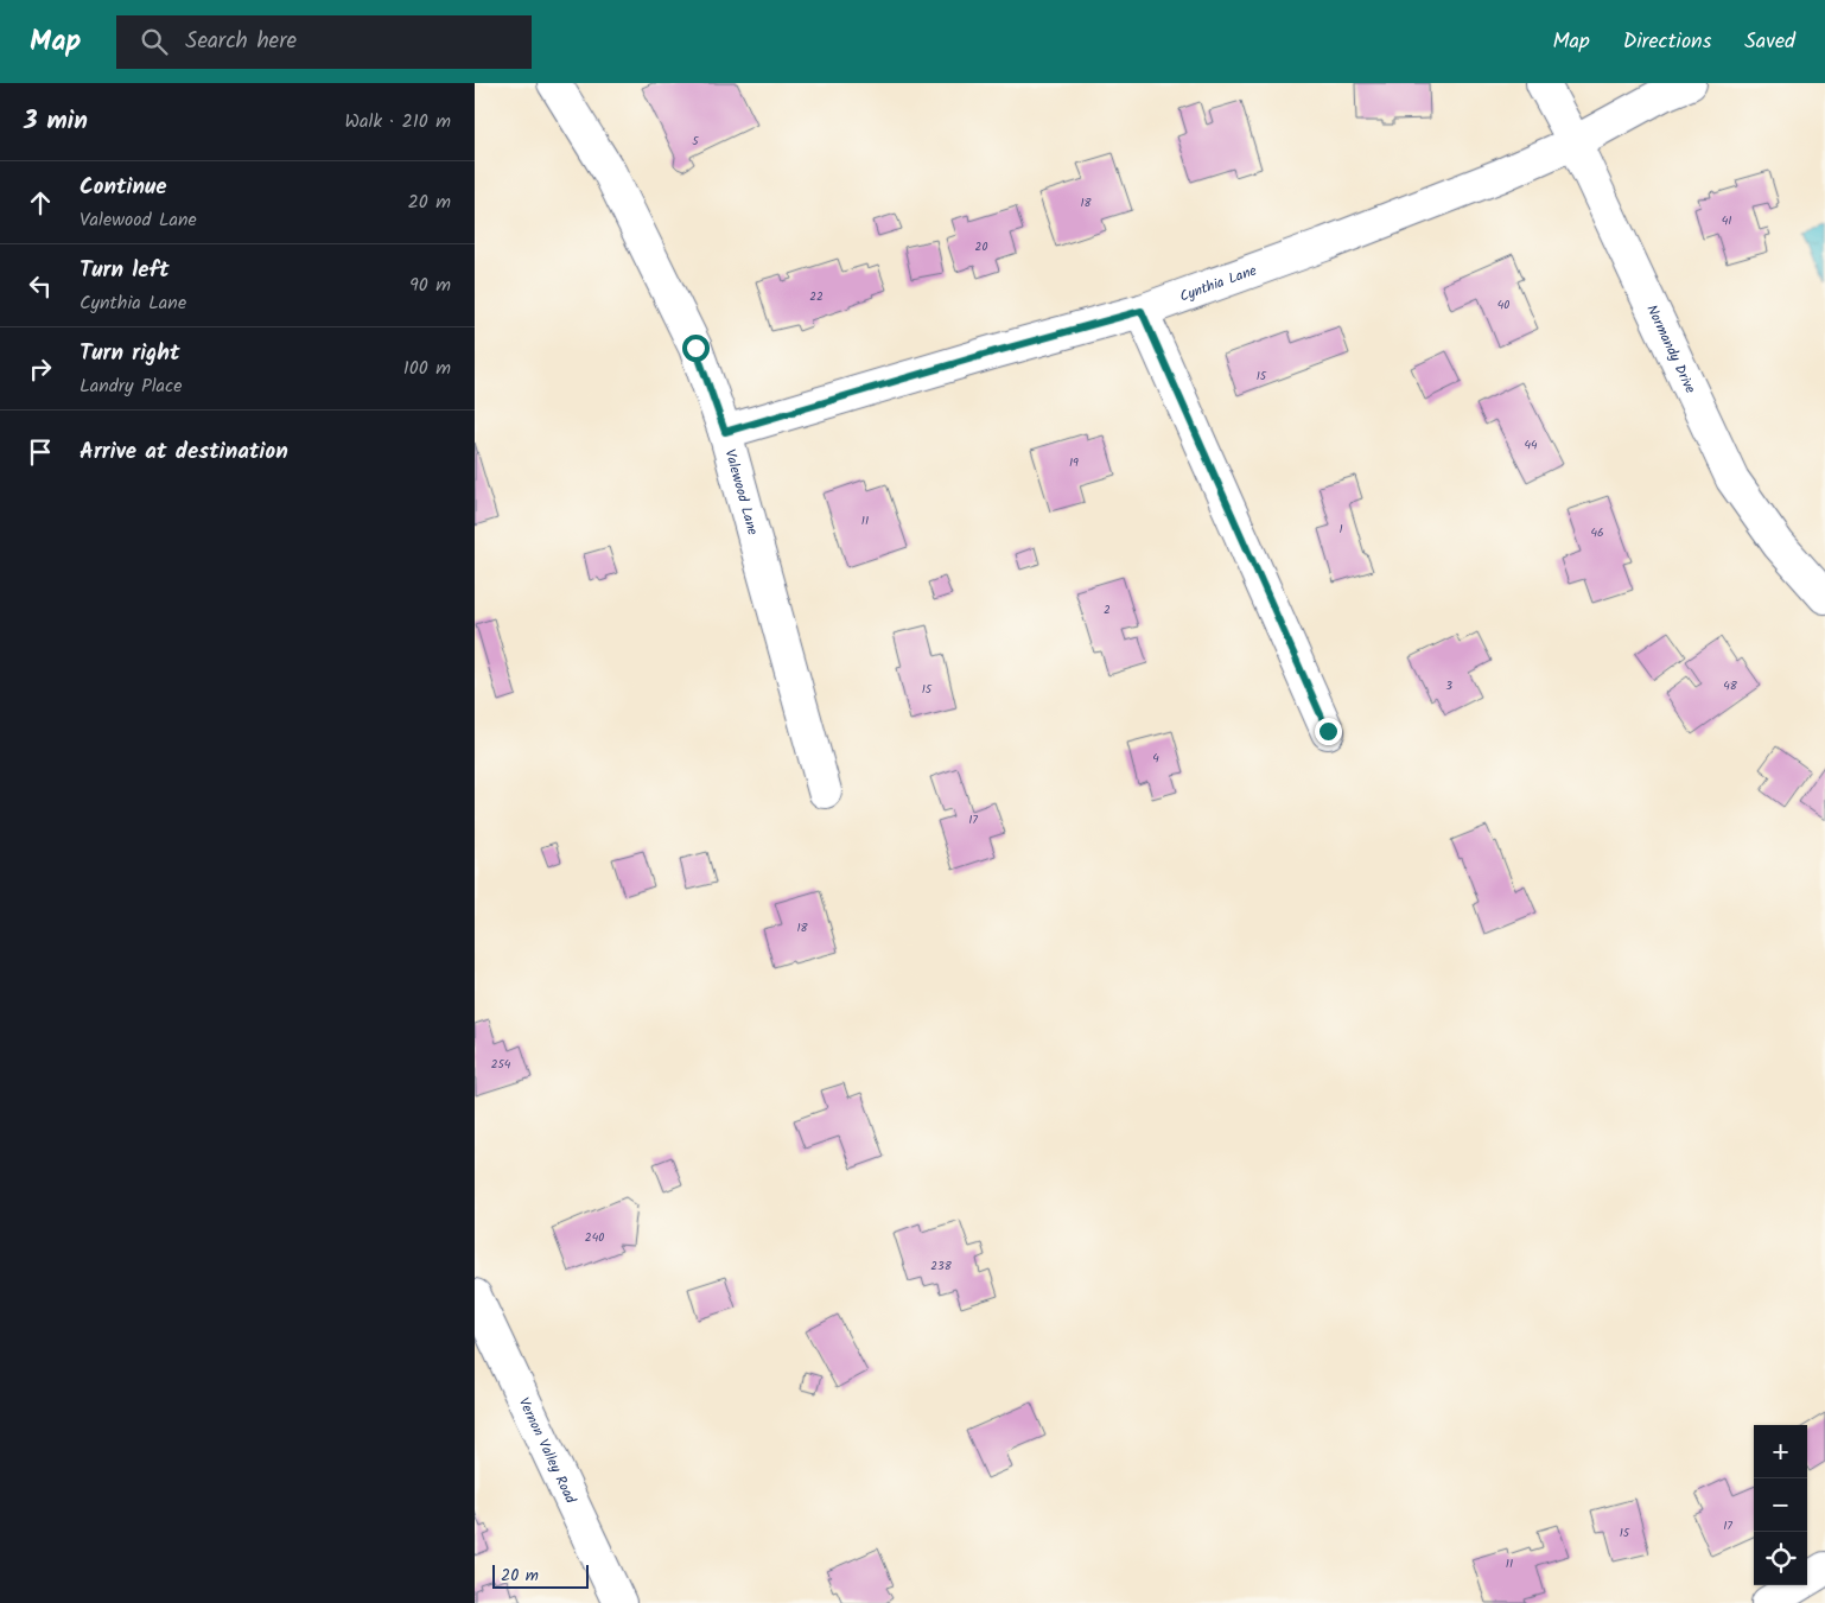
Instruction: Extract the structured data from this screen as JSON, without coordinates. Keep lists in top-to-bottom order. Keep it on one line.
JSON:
{"streets":{"street":["Cynthia Lane","Normandy Drive","Valewood Lane","Vernon Valley Road"]},"crossings":[["Cynthia Lane","Normandy Drive"],["Cynthia Lane","Valewood Lane"]],"house_numbers":["5","18","41","20","22","40","15","44","19","11","1","46","2","3","48","15","4","17","18","254","240","238","17","15","11"],"scale_bar":"20 m","page":{"header":"Map","search":"Search here","nav":["Map","Directions","Saved"],"heading":["3 min","Walk · 210 m"],"list":[["Continue","Valewood Lane","20 m"],["Turn left","Cynthia Lane","90 m"],["Turn right","Landry Place","100 m"],"Arrive at destination"],"map_buttons":["+","−"],"scale":"20 m"}}
